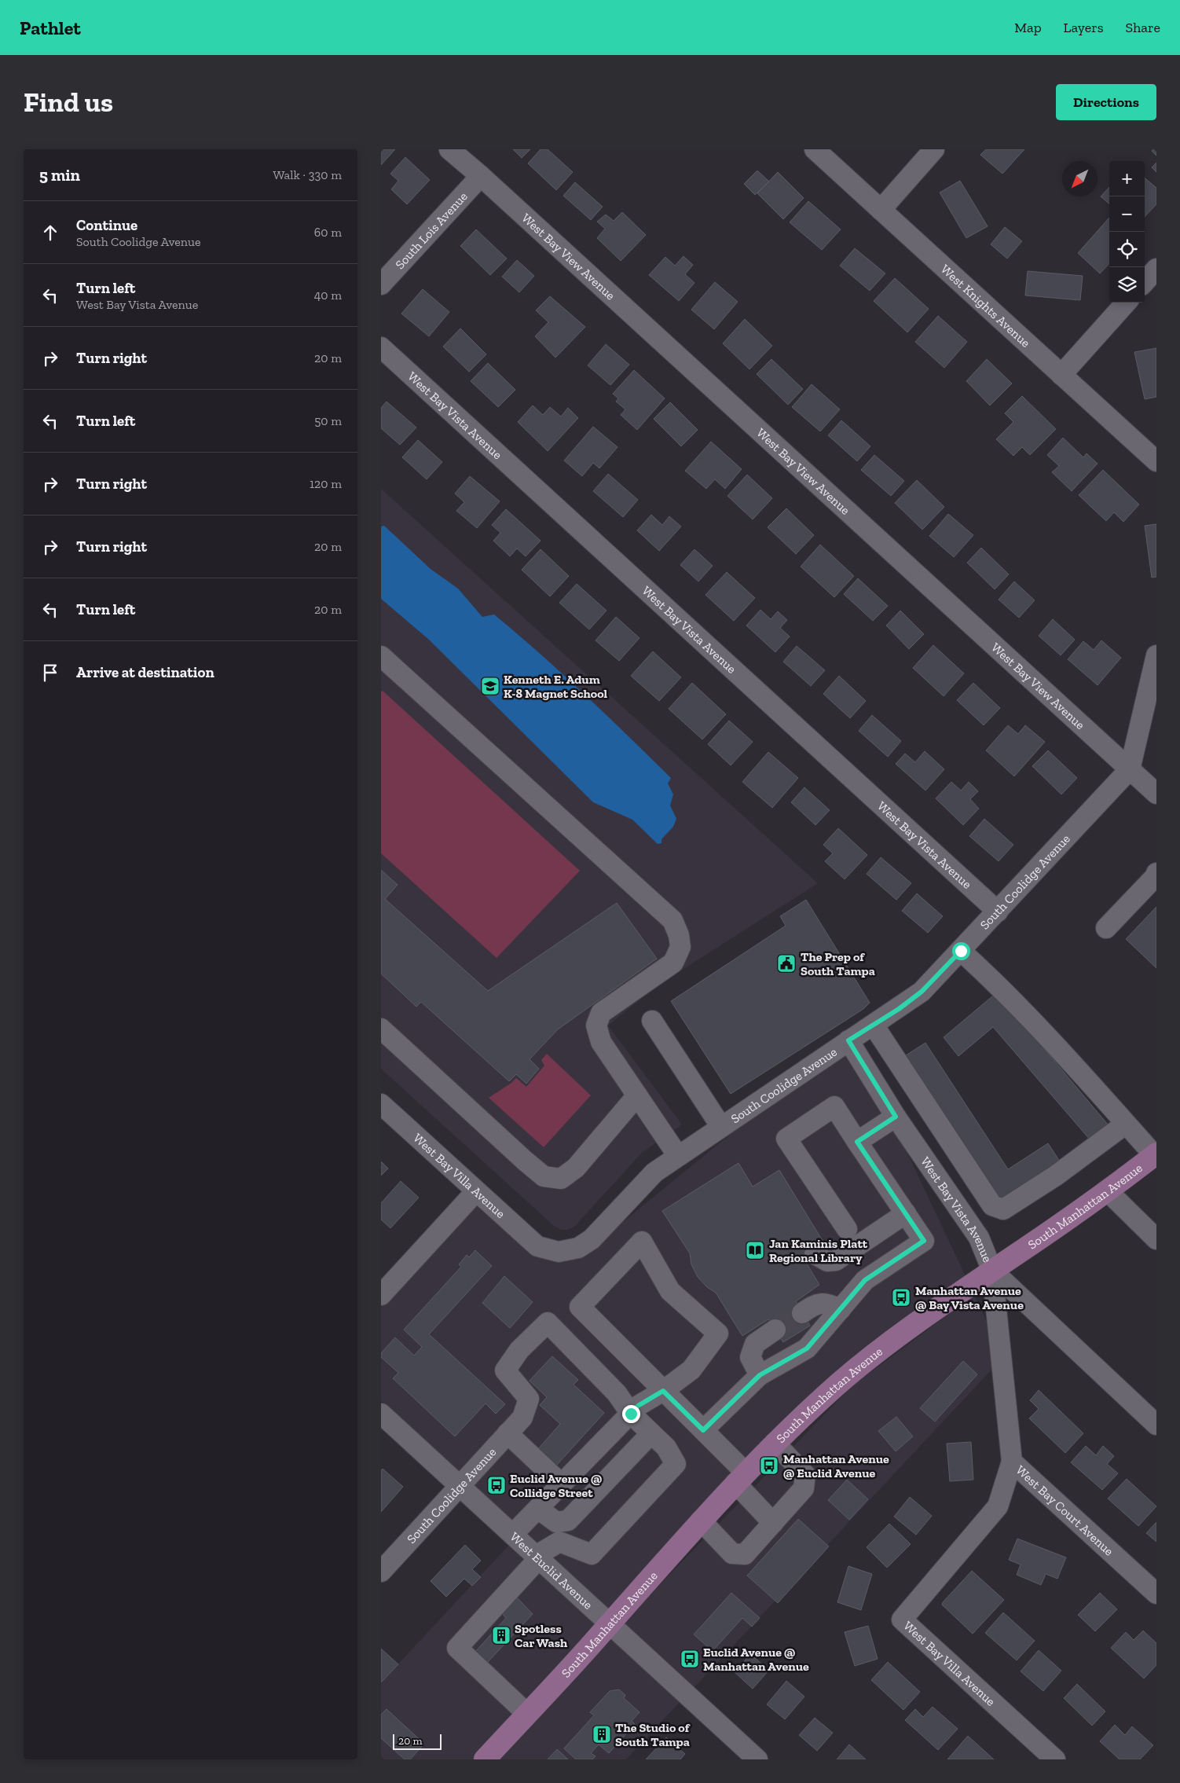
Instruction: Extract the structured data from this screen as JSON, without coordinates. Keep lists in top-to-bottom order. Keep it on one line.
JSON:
{"streets":{"main road":["South Manhattan Avenue"],"street":["South Lois Avenue","West Bay View Avenue","West Knights Avenue","West Bay Vista Avenue","South Coolidge Avenue","West Bay Villa Avenue","West Bay Court Avenue","West Euclid Avenue"]},"crossings":[["South Lois Avenue","West Bay View Avenue"],["West Bay View Avenue","South Coolidge Avenue"],["West Bay Vista Avenue","South Coolidge Avenue"],["West Bay Vista Avenue","South Manhattan Avenue"],["West Bay Vista Avenue","West Bay Court Avenue"],["South Coolidge Avenue","West Bay Villa Avenue"],["South Coolidge Avenue","West Euclid Avenue"],["West Bay Villa Avenue","West Bay Court Avenue"],["South Manhattan Avenue","West Bay Court Avenue"],["South Manhattan Avenue","West Euclid Avenue"]],"places":{"school or university":["Kenneth E. Adum K-8 Magnet School"],"public building":["The Prep of South Tampa"],"library":["Jan Kaminis Platt Regional Library"],"bus stop":["Manhattan Avenue @ Bay Vista Avenue","Manhattan Avenue @ Euclid Avenue","Euclid Avenue @ Collidge Street","Euclid Avenue @ Manhattan Avenue"],"building":["Spotless Car Wash","The Studio of South Tampa"]},"scale_bar":"20 m","north":"bottom left","page":{"header":"Pathlet","nav":["Map","Layers","Share"],"buttons":"Directions","title":"Find us","heading":["5 min","Walk · 330 m"],"map_buttons":["+","−"],"list":[["Continue","South Coolidge Avenue","60 m"],["Turn left","West Bay Vista Avenue","40 m"],["Turn right","20 m"],["Turn left","50 m"],["Turn right","120 m"],["Turn right","20 m"],["Turn left","20 m"],"Arrive at destination"],"scale":"20 m"}}
